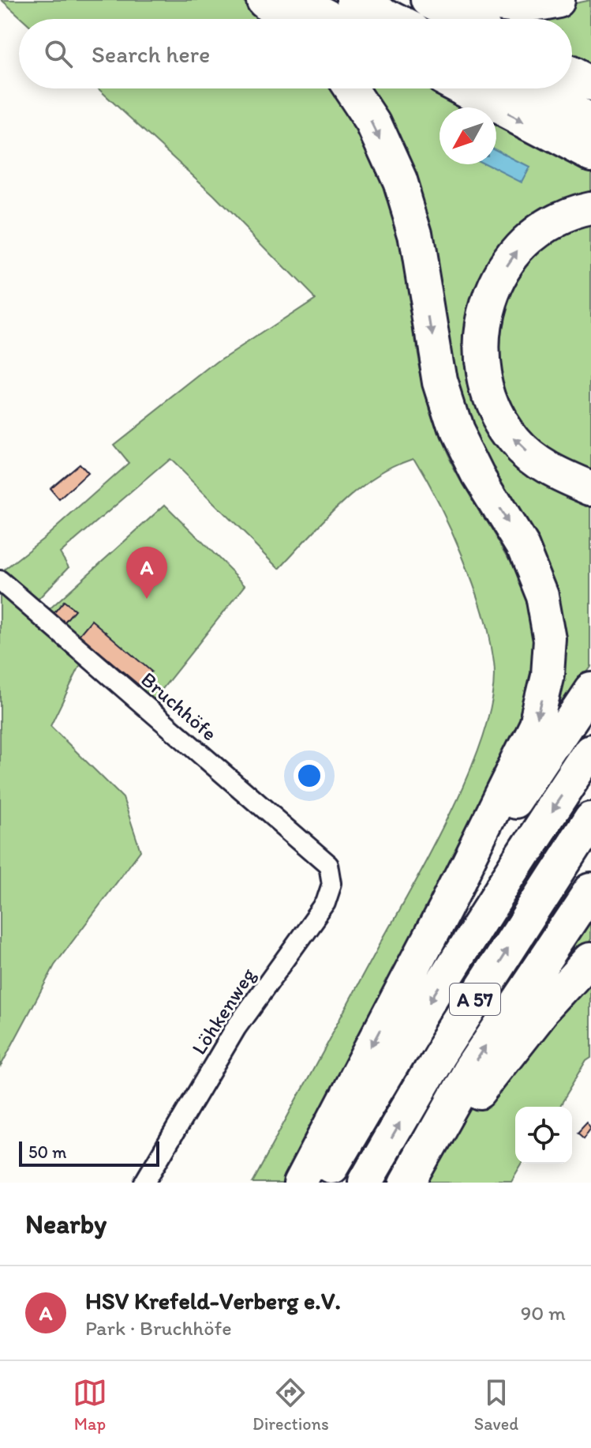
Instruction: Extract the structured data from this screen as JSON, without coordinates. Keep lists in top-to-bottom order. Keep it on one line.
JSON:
{"streets":{"highway":["A 57"],"street":["Bruchhöfe","Löhkenweg"]},"crossings":[["Bruchhöfe","Löhkenweg"]],"scale_bar":"50 m","north":"bottom left","page":{"search":"Search here","pins":"A","scale":"50 m","heading":"Nearby","list":[{"mark":"A","name":"HSV Krefeld-Verberg e.V.","note":"Park · Bruchhöfe","value":"90 m"}],"nav":["Map","Directions","Saved"]}}
